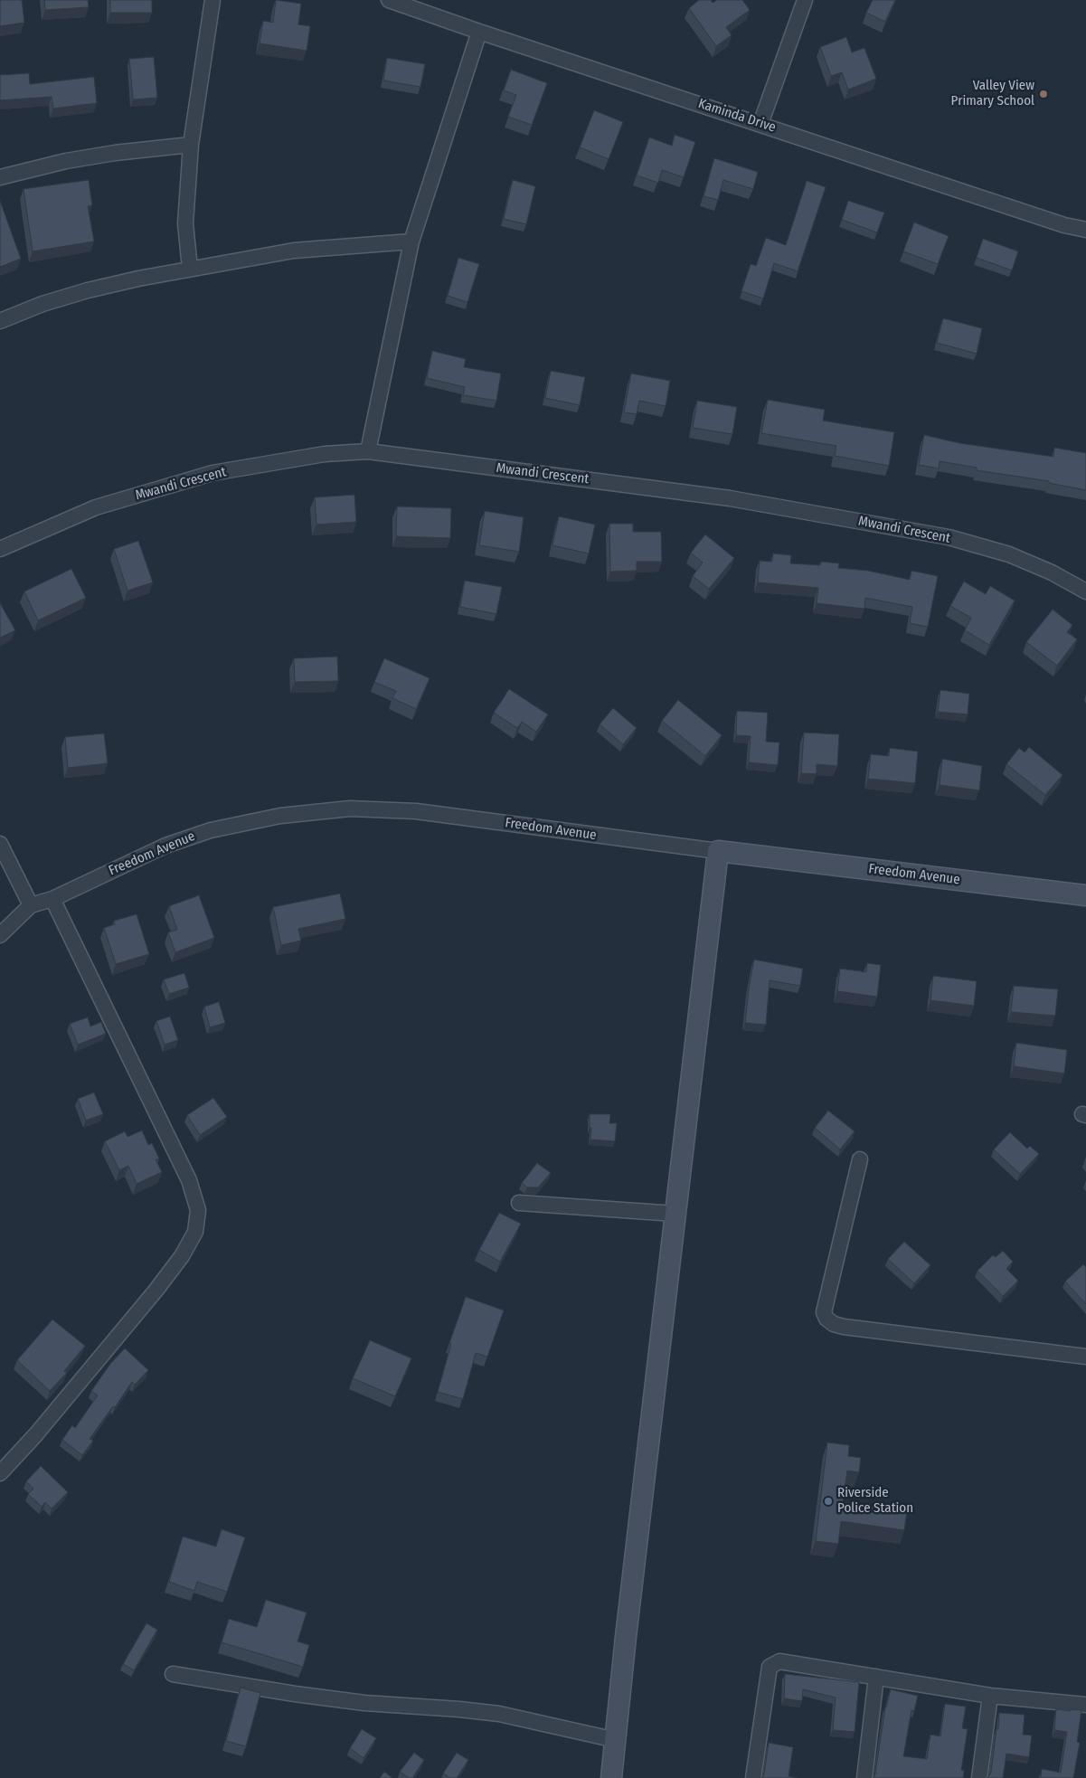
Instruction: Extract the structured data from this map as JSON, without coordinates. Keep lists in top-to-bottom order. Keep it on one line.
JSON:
{"streets":{"main road":["Freedom Avenue"],"street":["Kaminda Drive","Mwandi Crescent"]},"places":["Valley View Primary School","Riverside Police Station"]}
